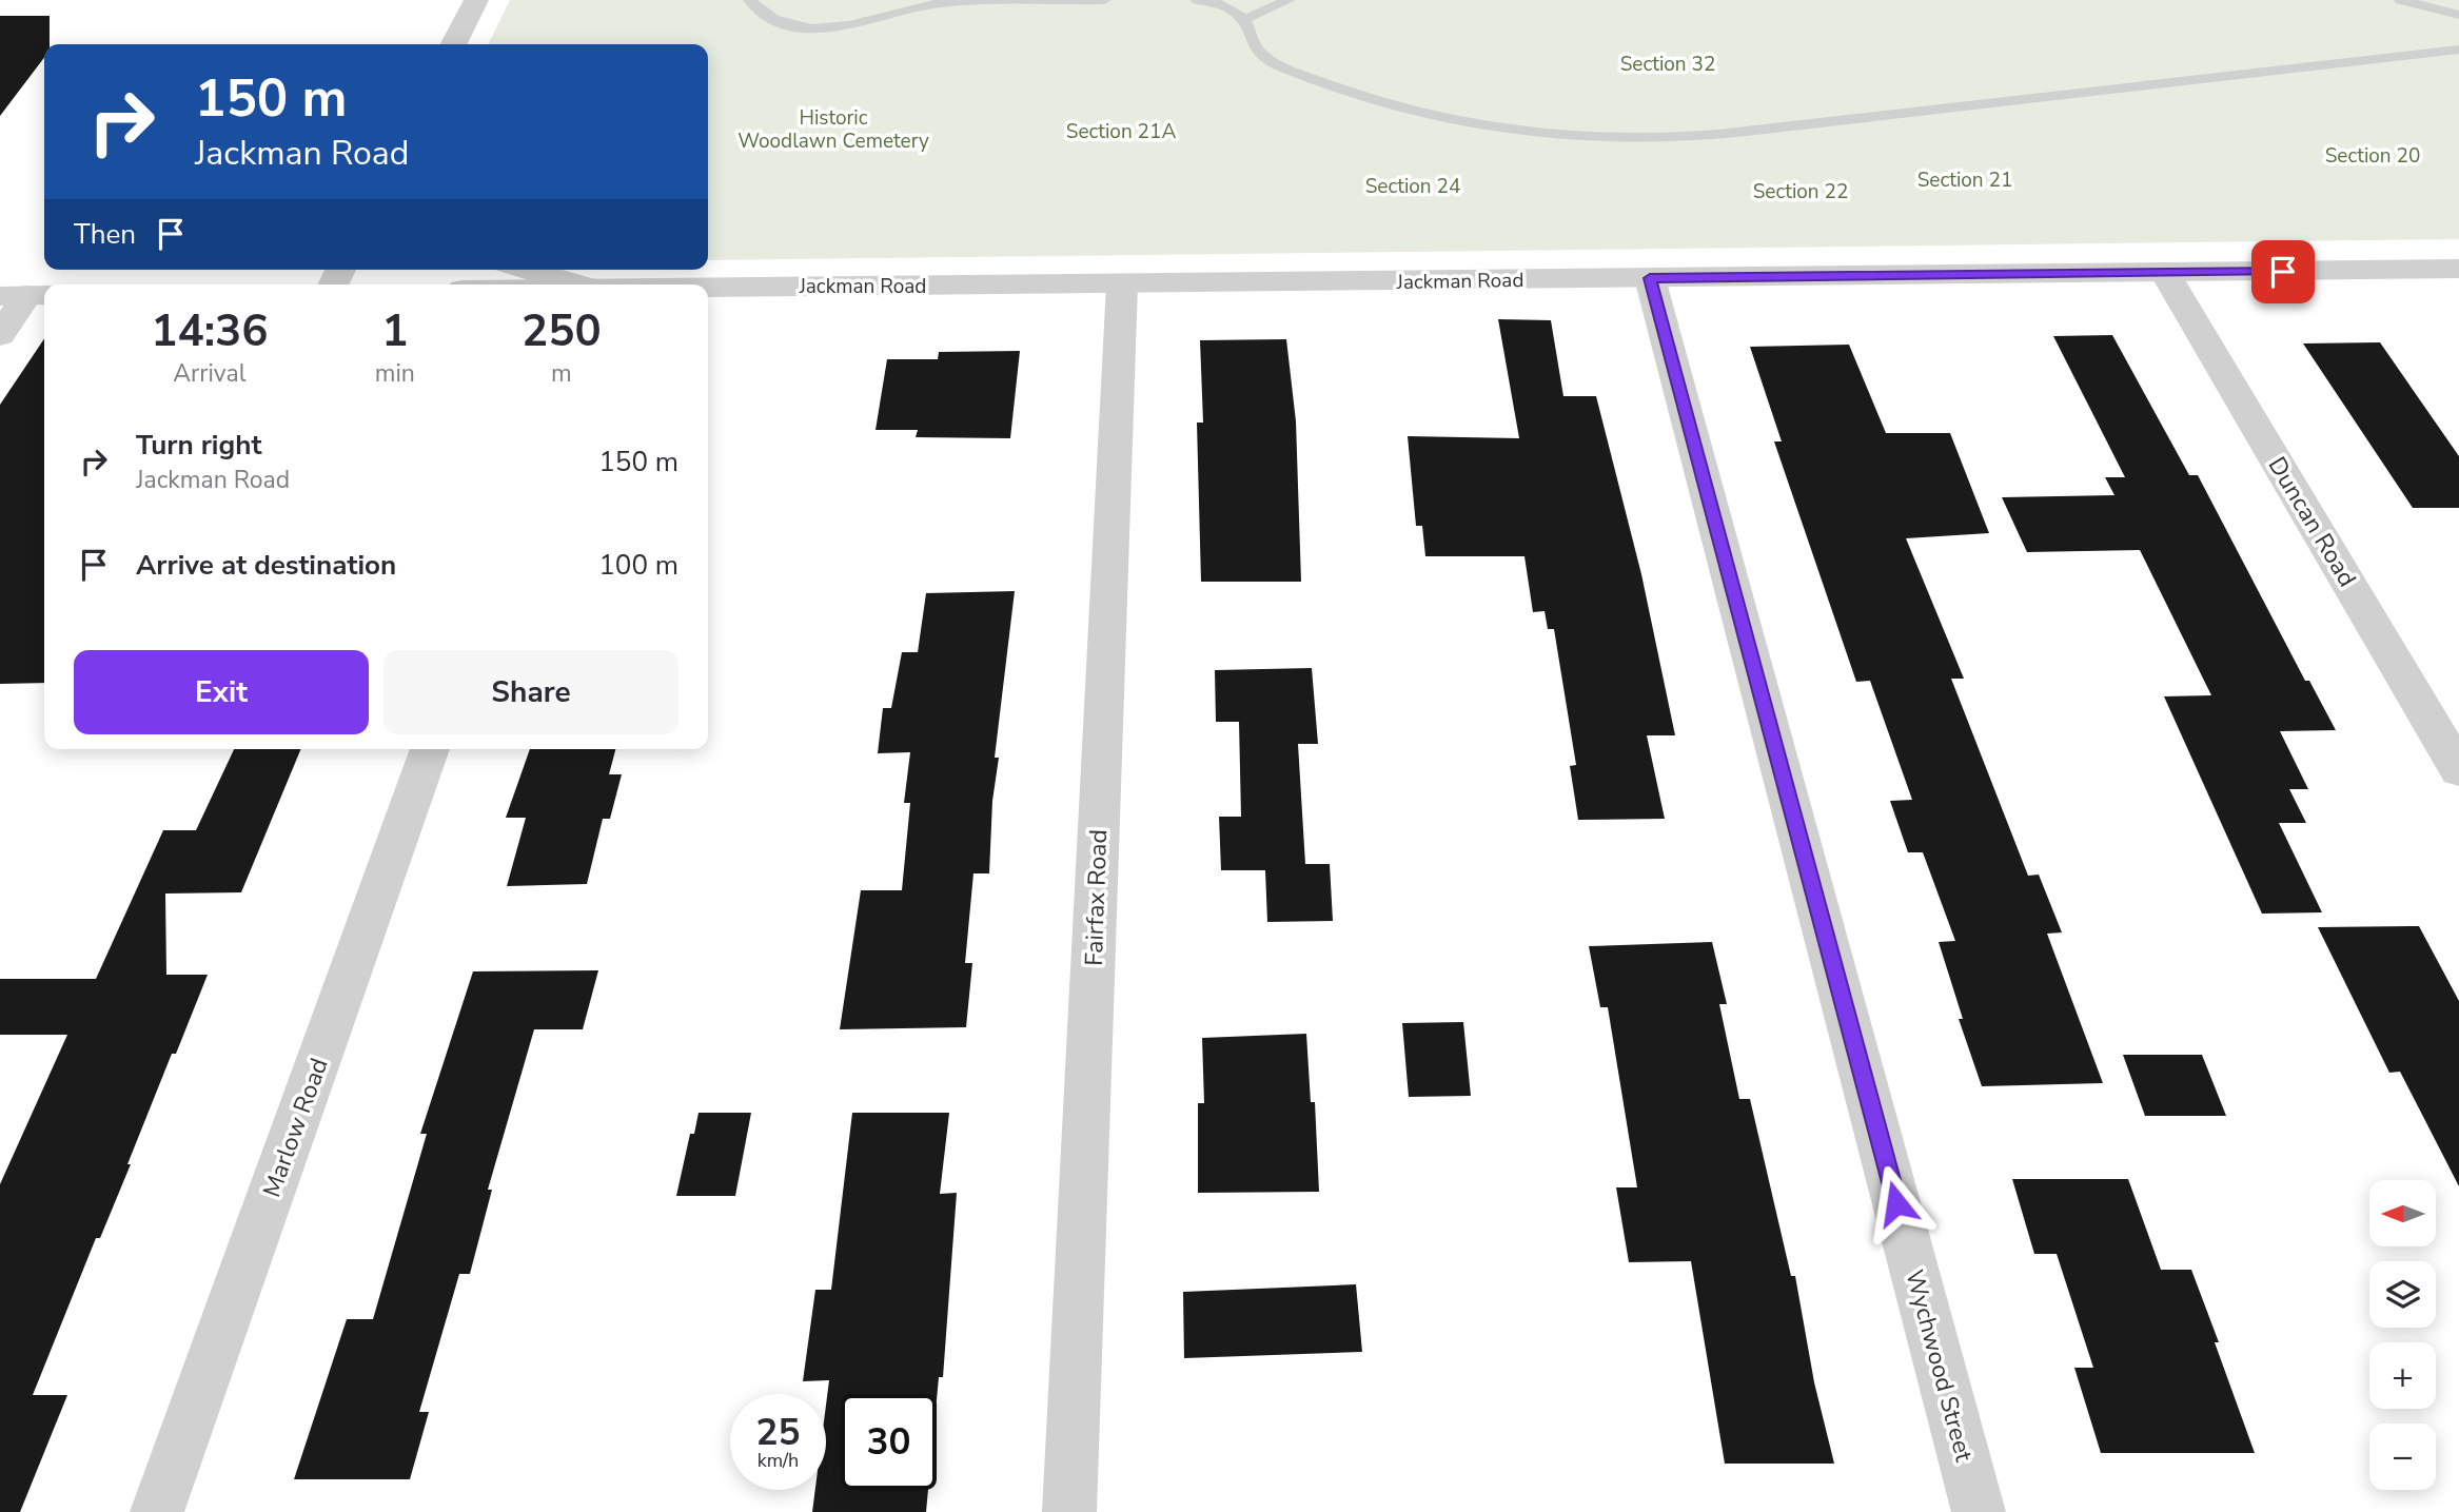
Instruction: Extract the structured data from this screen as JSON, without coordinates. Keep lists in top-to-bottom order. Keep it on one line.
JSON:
{"streets":{"street":["Jackman Road","Duncan Road","Fairfax Road","Marlow Road","Wychwood Street"]},"crossings":[["Jackman Road","Duncan Road"],["Jackman Road","Fairfax Road"],["Jackman Road","Wychwood Street"]],"parks":["Section 32","Historic Woodlawn Cemetery","Section 21A","Section 20","Section 21","Section 24","Section 22"],"north":"left","page":{"turn":["150 m","Jackman Road"],"then":"Then","eta":["14:36","Arrival","1","min","250","m"],"list":[{"name":"Turn right","note":"Jackman Road","value":"150 m"},{"name":"Arrive at destination","value":"100 m"}],"buttons":["Exit","Share"],"map_buttons":["+","−"],"speed":"25 km/h","limit":"30"}}
